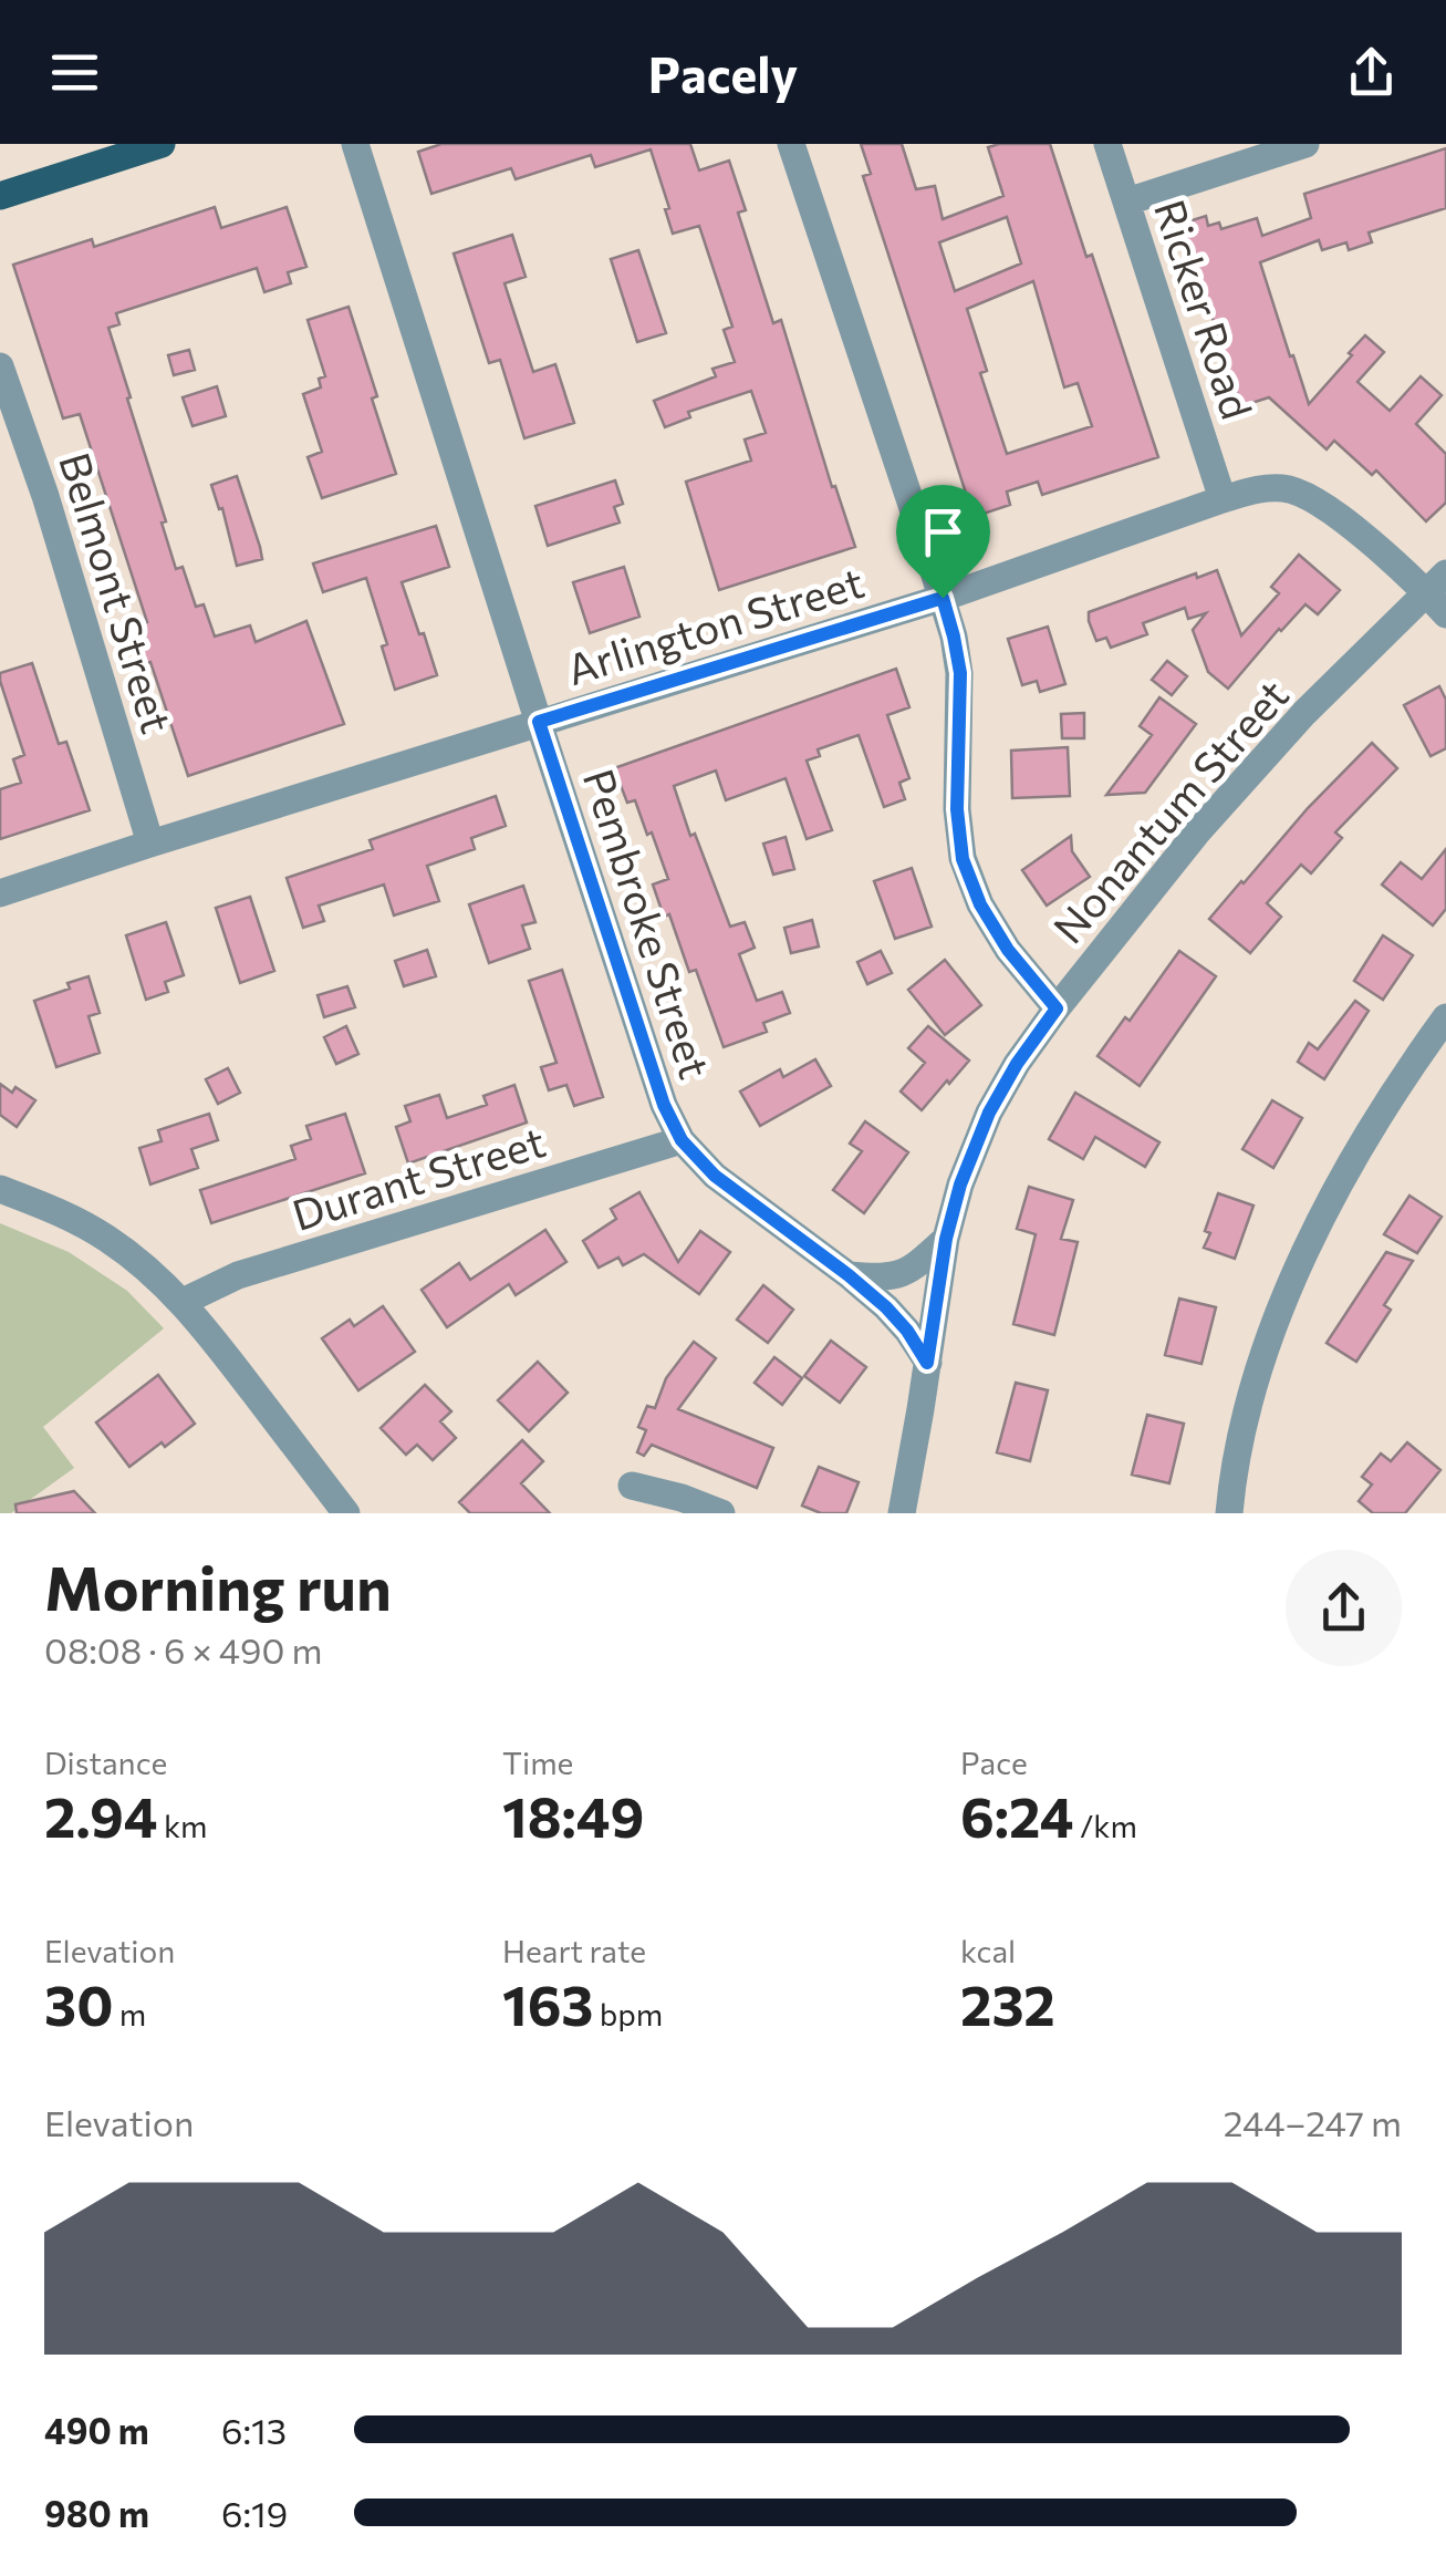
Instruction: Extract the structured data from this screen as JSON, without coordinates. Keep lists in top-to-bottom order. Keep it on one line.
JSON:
{"streets":{"street":["Ricker Road","Belmont Street","Arlington Street","Nonantum Street","Pembroke Street","Durant Street"]},"crossings":[["Ricker Road","Arlington Street"],["Belmont Street","Arlington Street"],["Arlington Street","Nonantum Street"],["Arlington Street","Pembroke Street"],["Nonantum Street","Pembroke Street"],["Pembroke Street","Durant Street"]],"page":{"header":"Pacely","heading":["Morning run","08:08 · 6 × 490 m"],"stats":[["Distance","2.94 km"],["Time","18:49"],["Pace","6:24 /km"],["Elevation","30 m"],["Heart rate","163 bpm"],["kcal","232"]],"chart":["Elevation","244–247 m"],"list":[{"name":"490 m","note":"6:13"},{"name":"980 m","note":"6:19"}]}}
